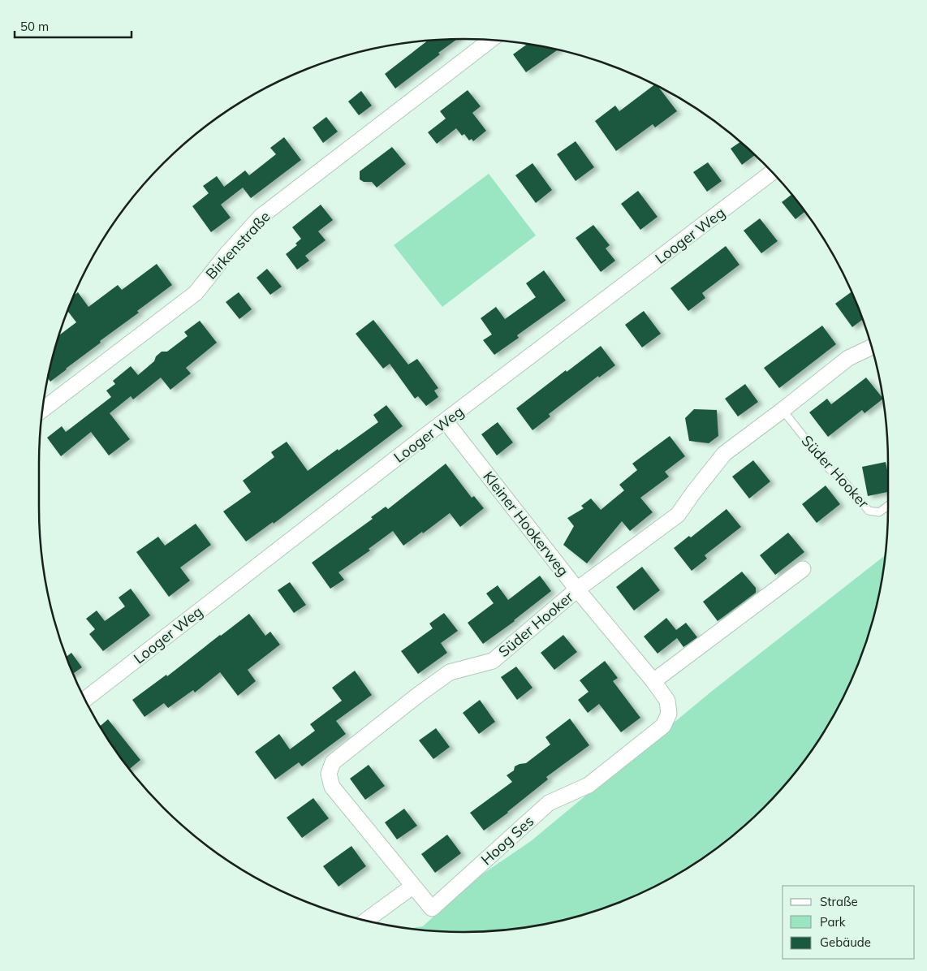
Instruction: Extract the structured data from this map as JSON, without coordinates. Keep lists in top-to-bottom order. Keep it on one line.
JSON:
{"streets":{"street":["Looger Weg","Birkenstraße","Süder Hooker","Kleiner Hookerweg","Hoog Ses"]},"crossings":[["Looger Weg","Kleiner Hookerweg"],["Süder Hooker","Kleiner Hookerweg"],["Süder Hooker","Hoog Ses"],["Kleiner Hookerweg","Hoog Ses"]],"legend":["Straße","Park","Gebäude"],"scale_bar":"50 m"}
